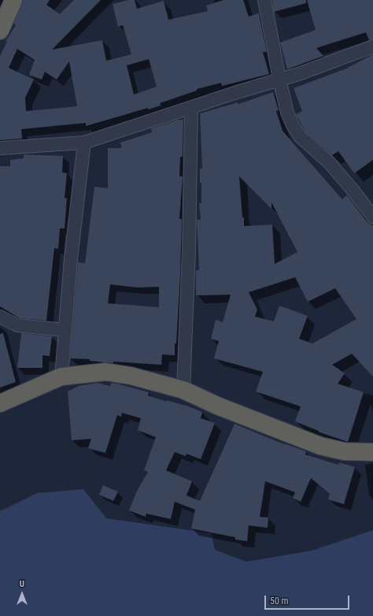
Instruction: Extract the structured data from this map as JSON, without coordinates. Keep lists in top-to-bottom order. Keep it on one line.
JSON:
{"scale_bar":"50 m","north":"top"}
